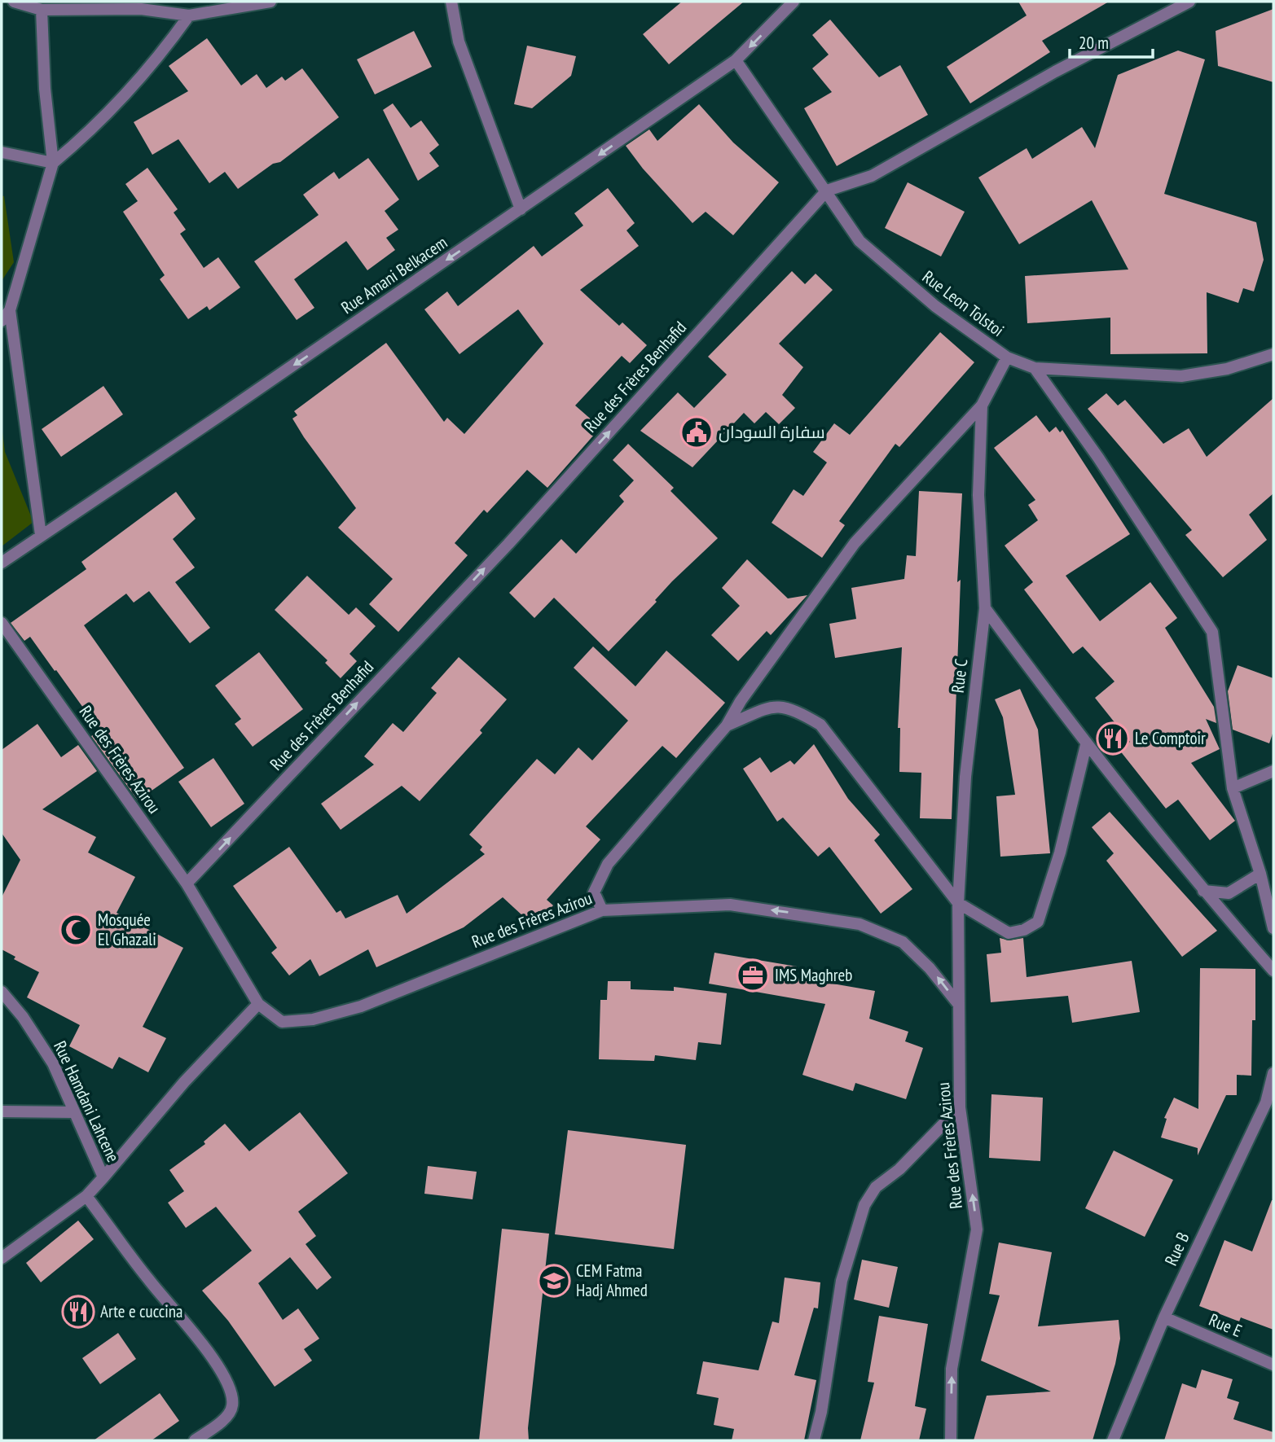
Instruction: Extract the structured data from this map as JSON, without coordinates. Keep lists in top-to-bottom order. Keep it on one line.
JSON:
{"streets":{"street":["Rue Amani Belkacem","Rue Leon Tolstoi","Rue des Frères Benhafid","Rue C","Rue des Frères Azirou","Rue Hamdani Lahcene","Rue B","Rue E"]},"crossings":[["Rue Amani Belkacem","Rue Leon Tolstoi"],["Rue Leon Tolstoi","Rue des Frères Benhafid"],["Rue Leon Tolstoi","Rue C"],["Rue des Frères Benhafid","Rue des Frères Azirou"],["Rue C","Rue des Frères Azirou"],["Rue B","Rue E"]],"one_way":["Rue Amani Belkacem","Rue des Frères Benhafid"],"places":{"public building":["سفارة السودان"],"restaurant":["Le Comptoir","Arte e cuccina"],"mosque":["Mosquée El Ghazali"],"office":["IMS Maghreb"],"school or university":["CEM Fatma Hadj Ahmed"]},"scale_bar":"20 m"}
